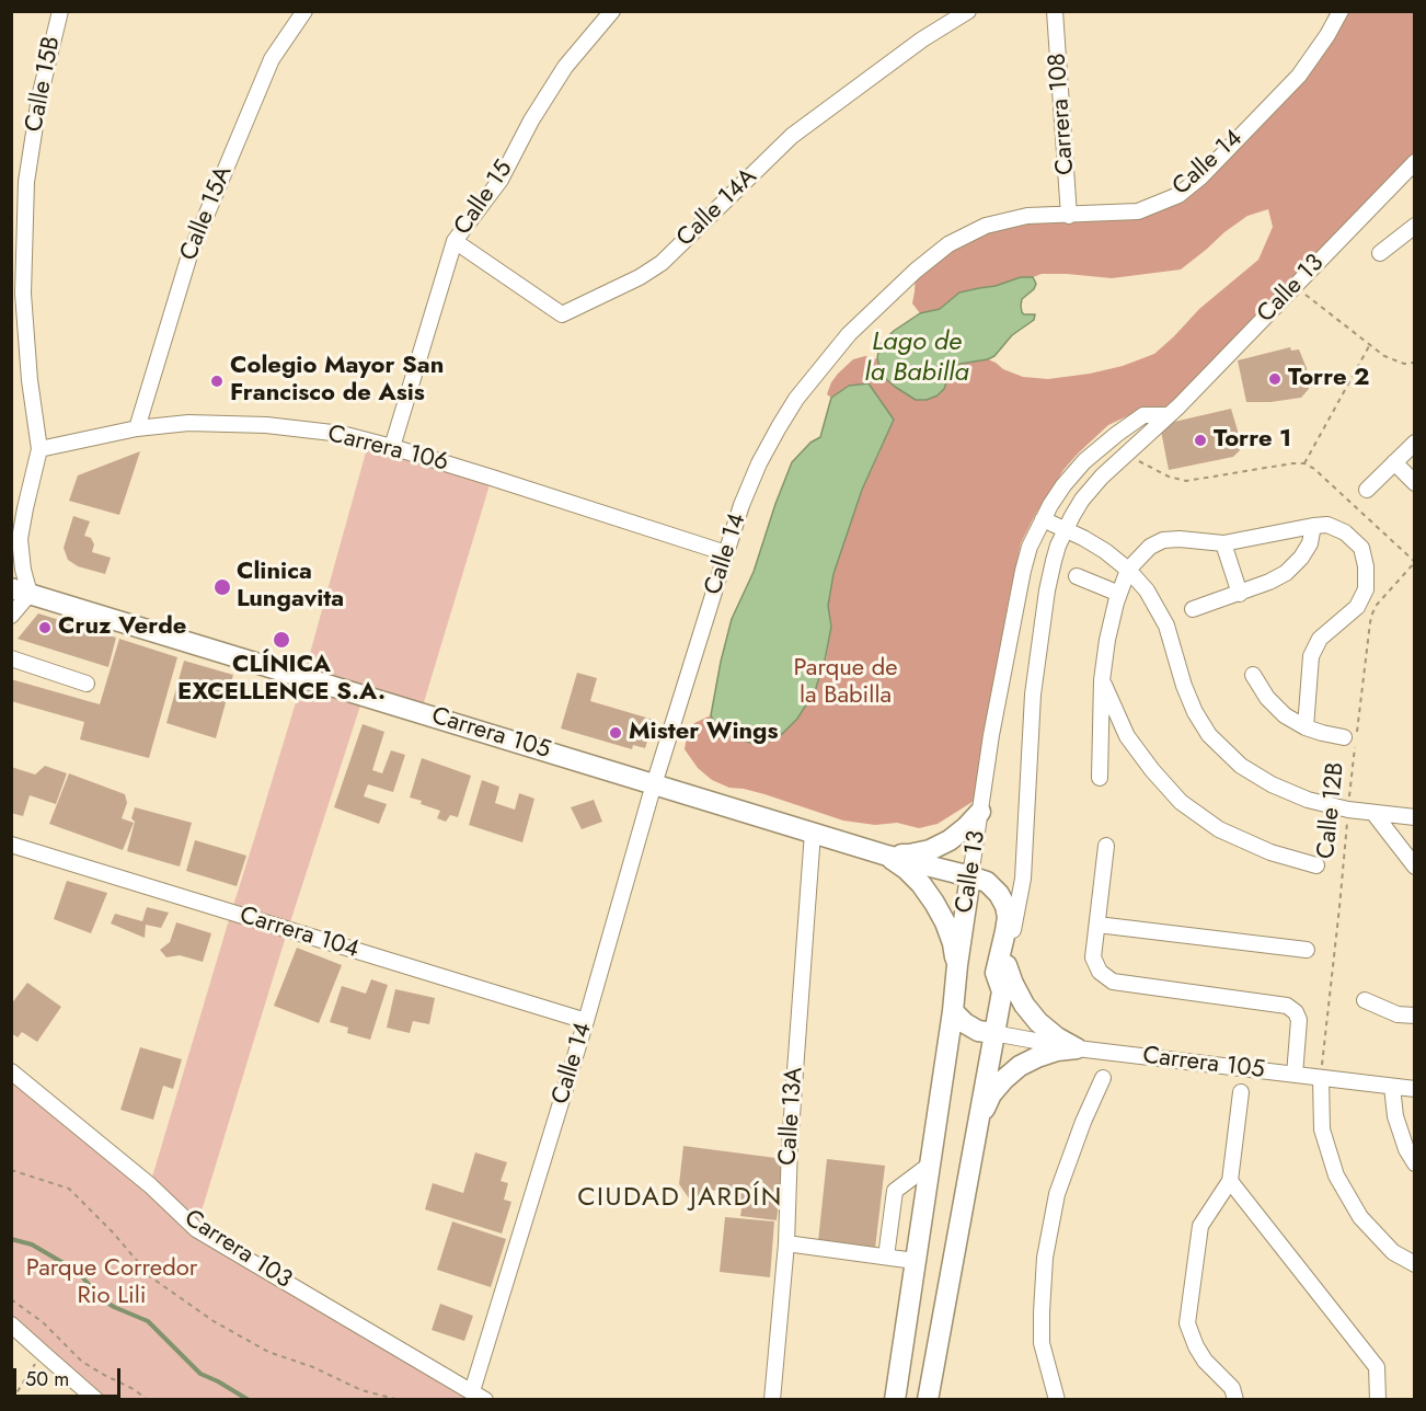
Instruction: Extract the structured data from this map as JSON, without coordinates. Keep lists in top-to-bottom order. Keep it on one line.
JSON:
{"streets":{"main road":["Calle 13","Carrera 105"],"street":["Calle 15B","Carrera 108","Calle 14","Calle 15","Calle 14A","Calle 15A","Carrera 106","Carrera 104","Calle 13A","Carrera 103"],"path":["Calle 12B"]},"crossings":[["Calle 15B","Carrera 106"],["Calle 15B","Carrera 105"],["Carrera 108","Calle 14"],["Calle 14","Carrera 106"],["Calle 14","Carrera 105"],["Calle 14","Carrera 104"],["Calle 14","Carrera 103"],["Calle 15","Calle 14A"],["Calle 15","Carrera 106"],["Calle 15A","Carrera 106"],["Calle 13","Carrera 105"],["Carrera 105","Calle 12B"],["Carrera 105","Calle 13A"]],"districts":["CIUDAD JARDÍN"],"water":["Lago de la Babilla"],"parks":["Parque de la Babilla","Parque Corredor Rio Lili"],"places":["Torre 2","Colegio Mayor San Francisco de Asis","Torre 1","Clinica Lungavita","Cruz Verde","CLÍNICA EXCELLENCE S.A.","Mister Wings"],"scale_bar":"50 m"}
